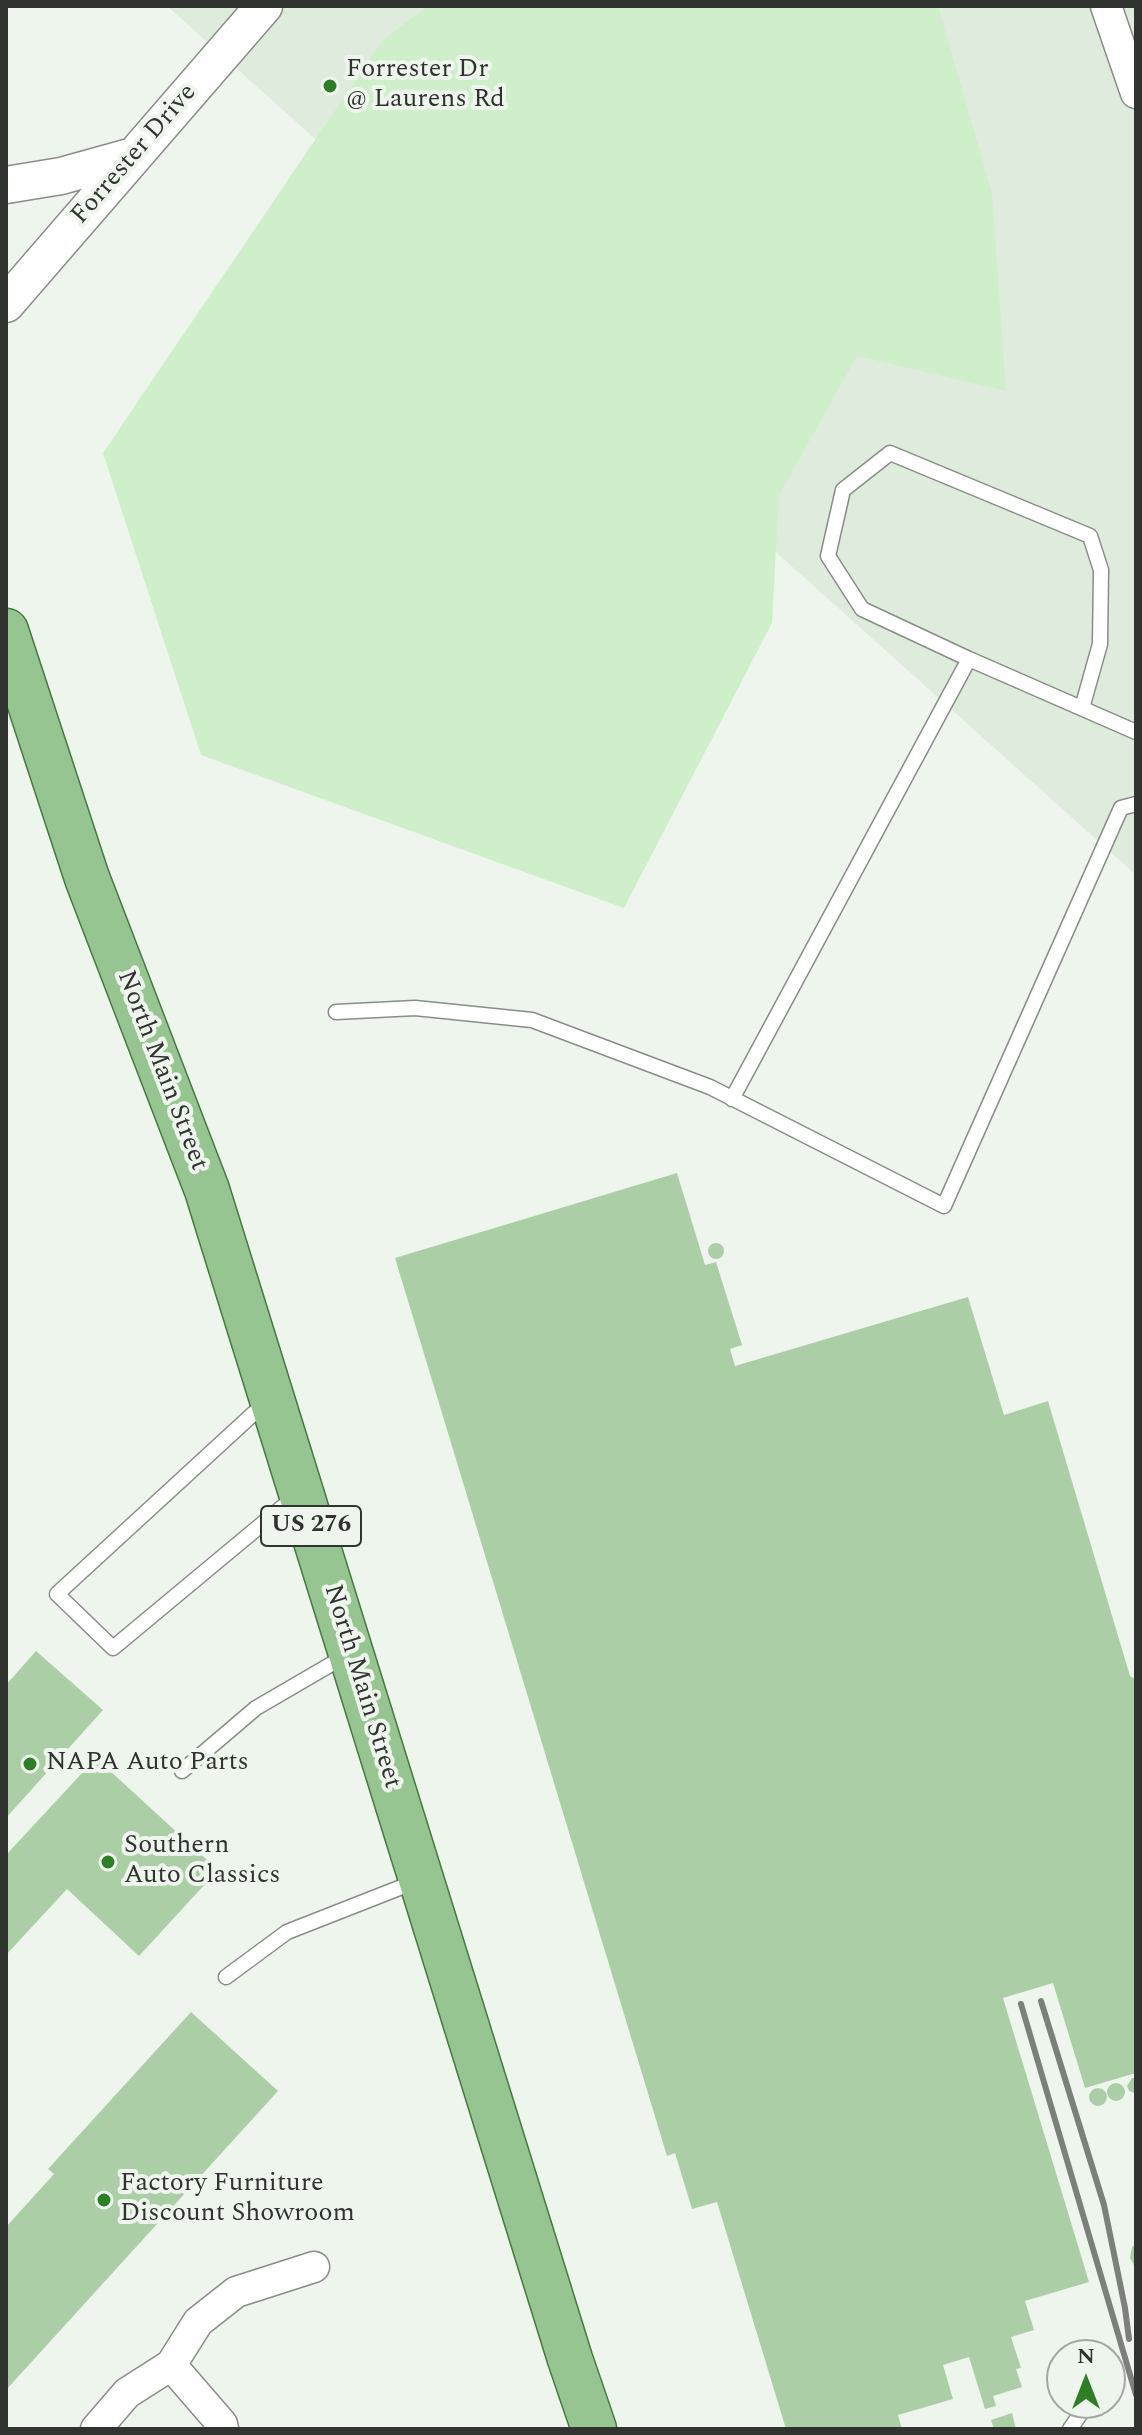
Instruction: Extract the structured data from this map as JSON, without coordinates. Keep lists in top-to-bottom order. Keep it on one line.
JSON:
{"streets":{"main road":["North Main Street","US 276"],"street":["Forrester Drive"]},"places":["Forrester Dr @ Laurens Rd","NAPA Auto Parts","Southern Auto Classics","Factory Furniture Discount Showroom"],"north":"top"}
